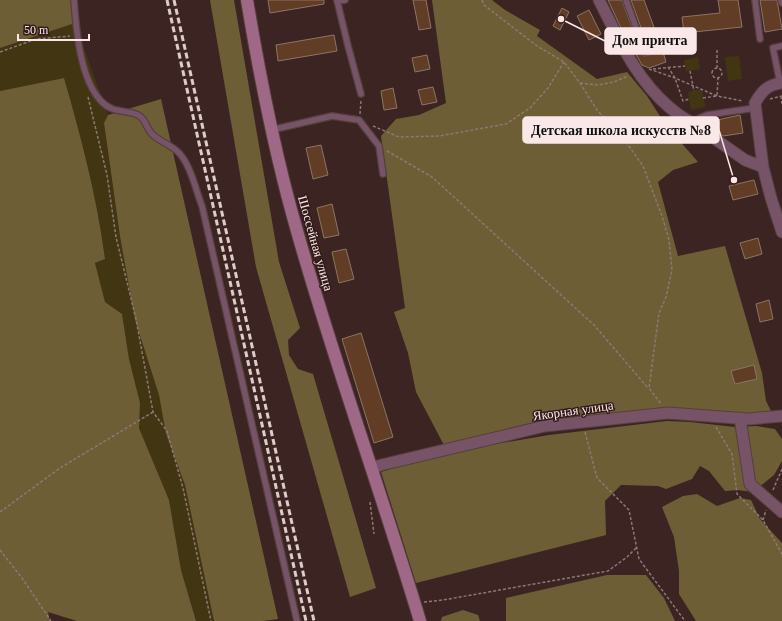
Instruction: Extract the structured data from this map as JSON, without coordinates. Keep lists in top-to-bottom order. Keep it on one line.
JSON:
{"streets":{"main road":["Шоссейная улица"],"street":["Якорная улица"]},"crossings":[["Шоссейная улица","Якорная улица"]],"places":["Дом причта","Детская школа искусств №8"],"scale_bar":"50 m"}
